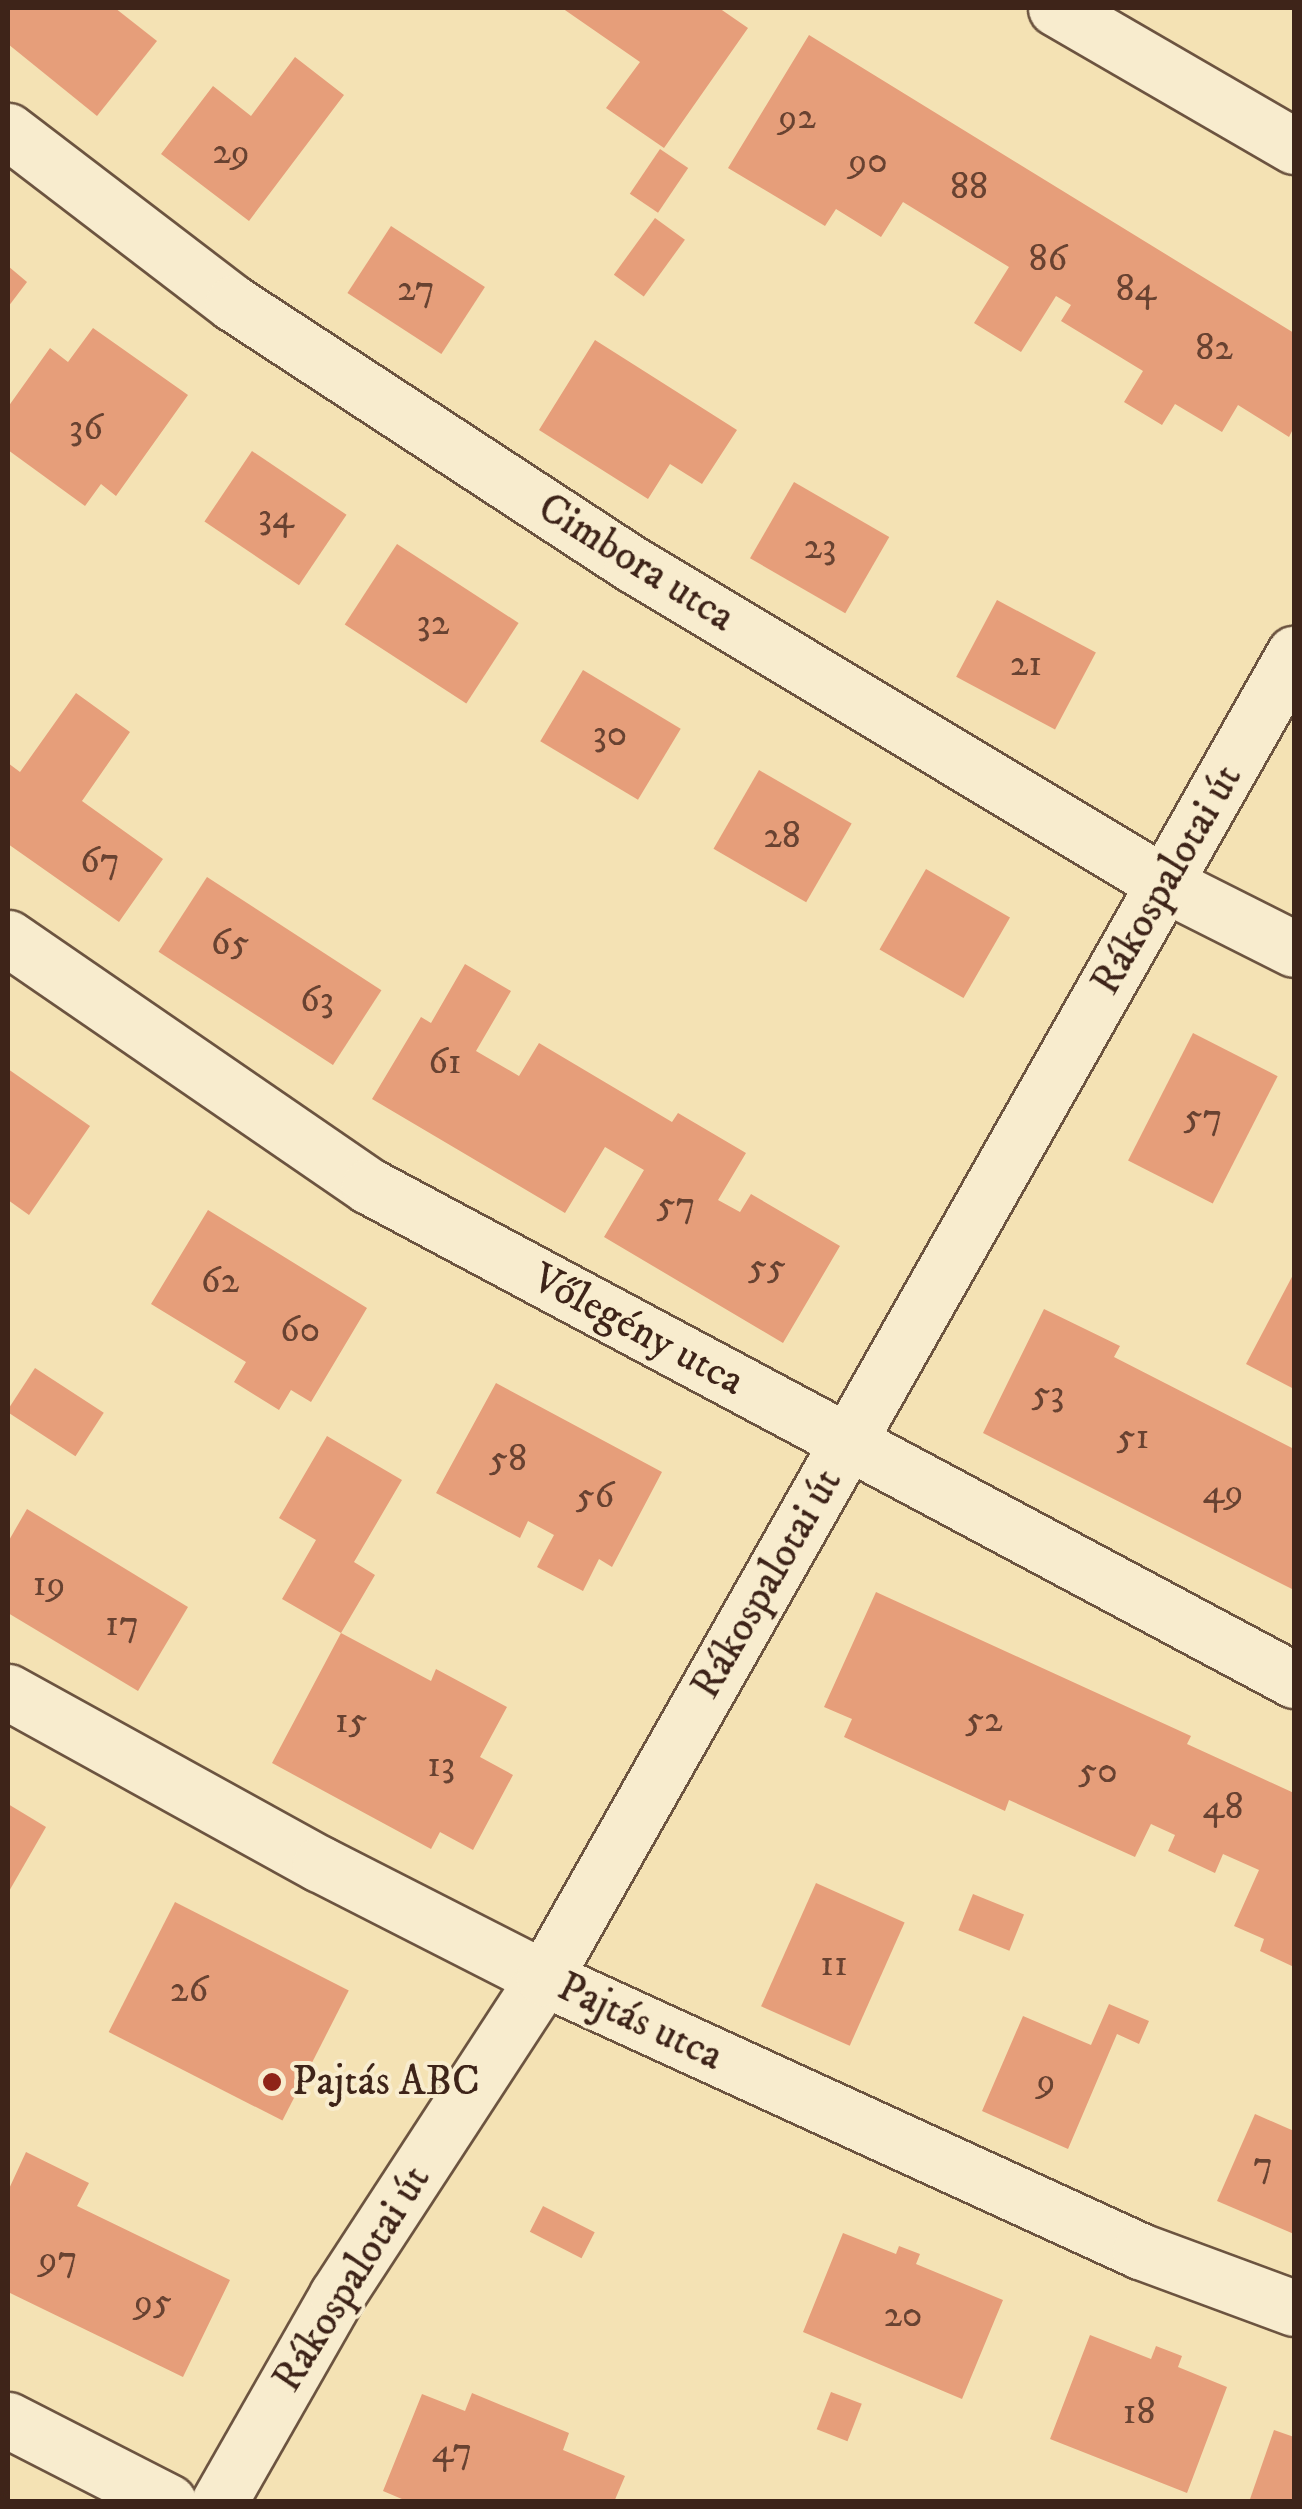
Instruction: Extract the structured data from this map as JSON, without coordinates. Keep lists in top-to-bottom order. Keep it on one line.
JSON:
{"streets":{"street":["Cimbora utca","Rákospalotai út","Vőlegény utca","Pajtás utca"]},"crossings":[["Cimbora utca","Rákospalotai út"],["Rákospalotai út","Vőlegény utca"],["Rákospalotai út","Pajtás utca"]],"places":["Pajtás ABC"],"house_numbers":["92","29","90","88","86","27","84","82","36","34","23","32","21","30","28","67","65","63","61","57","57","55","62","60","53","51","58","49","56","19","17","52","15","13","50","48","11","26","9","7","97","95","20","18","47"]}
